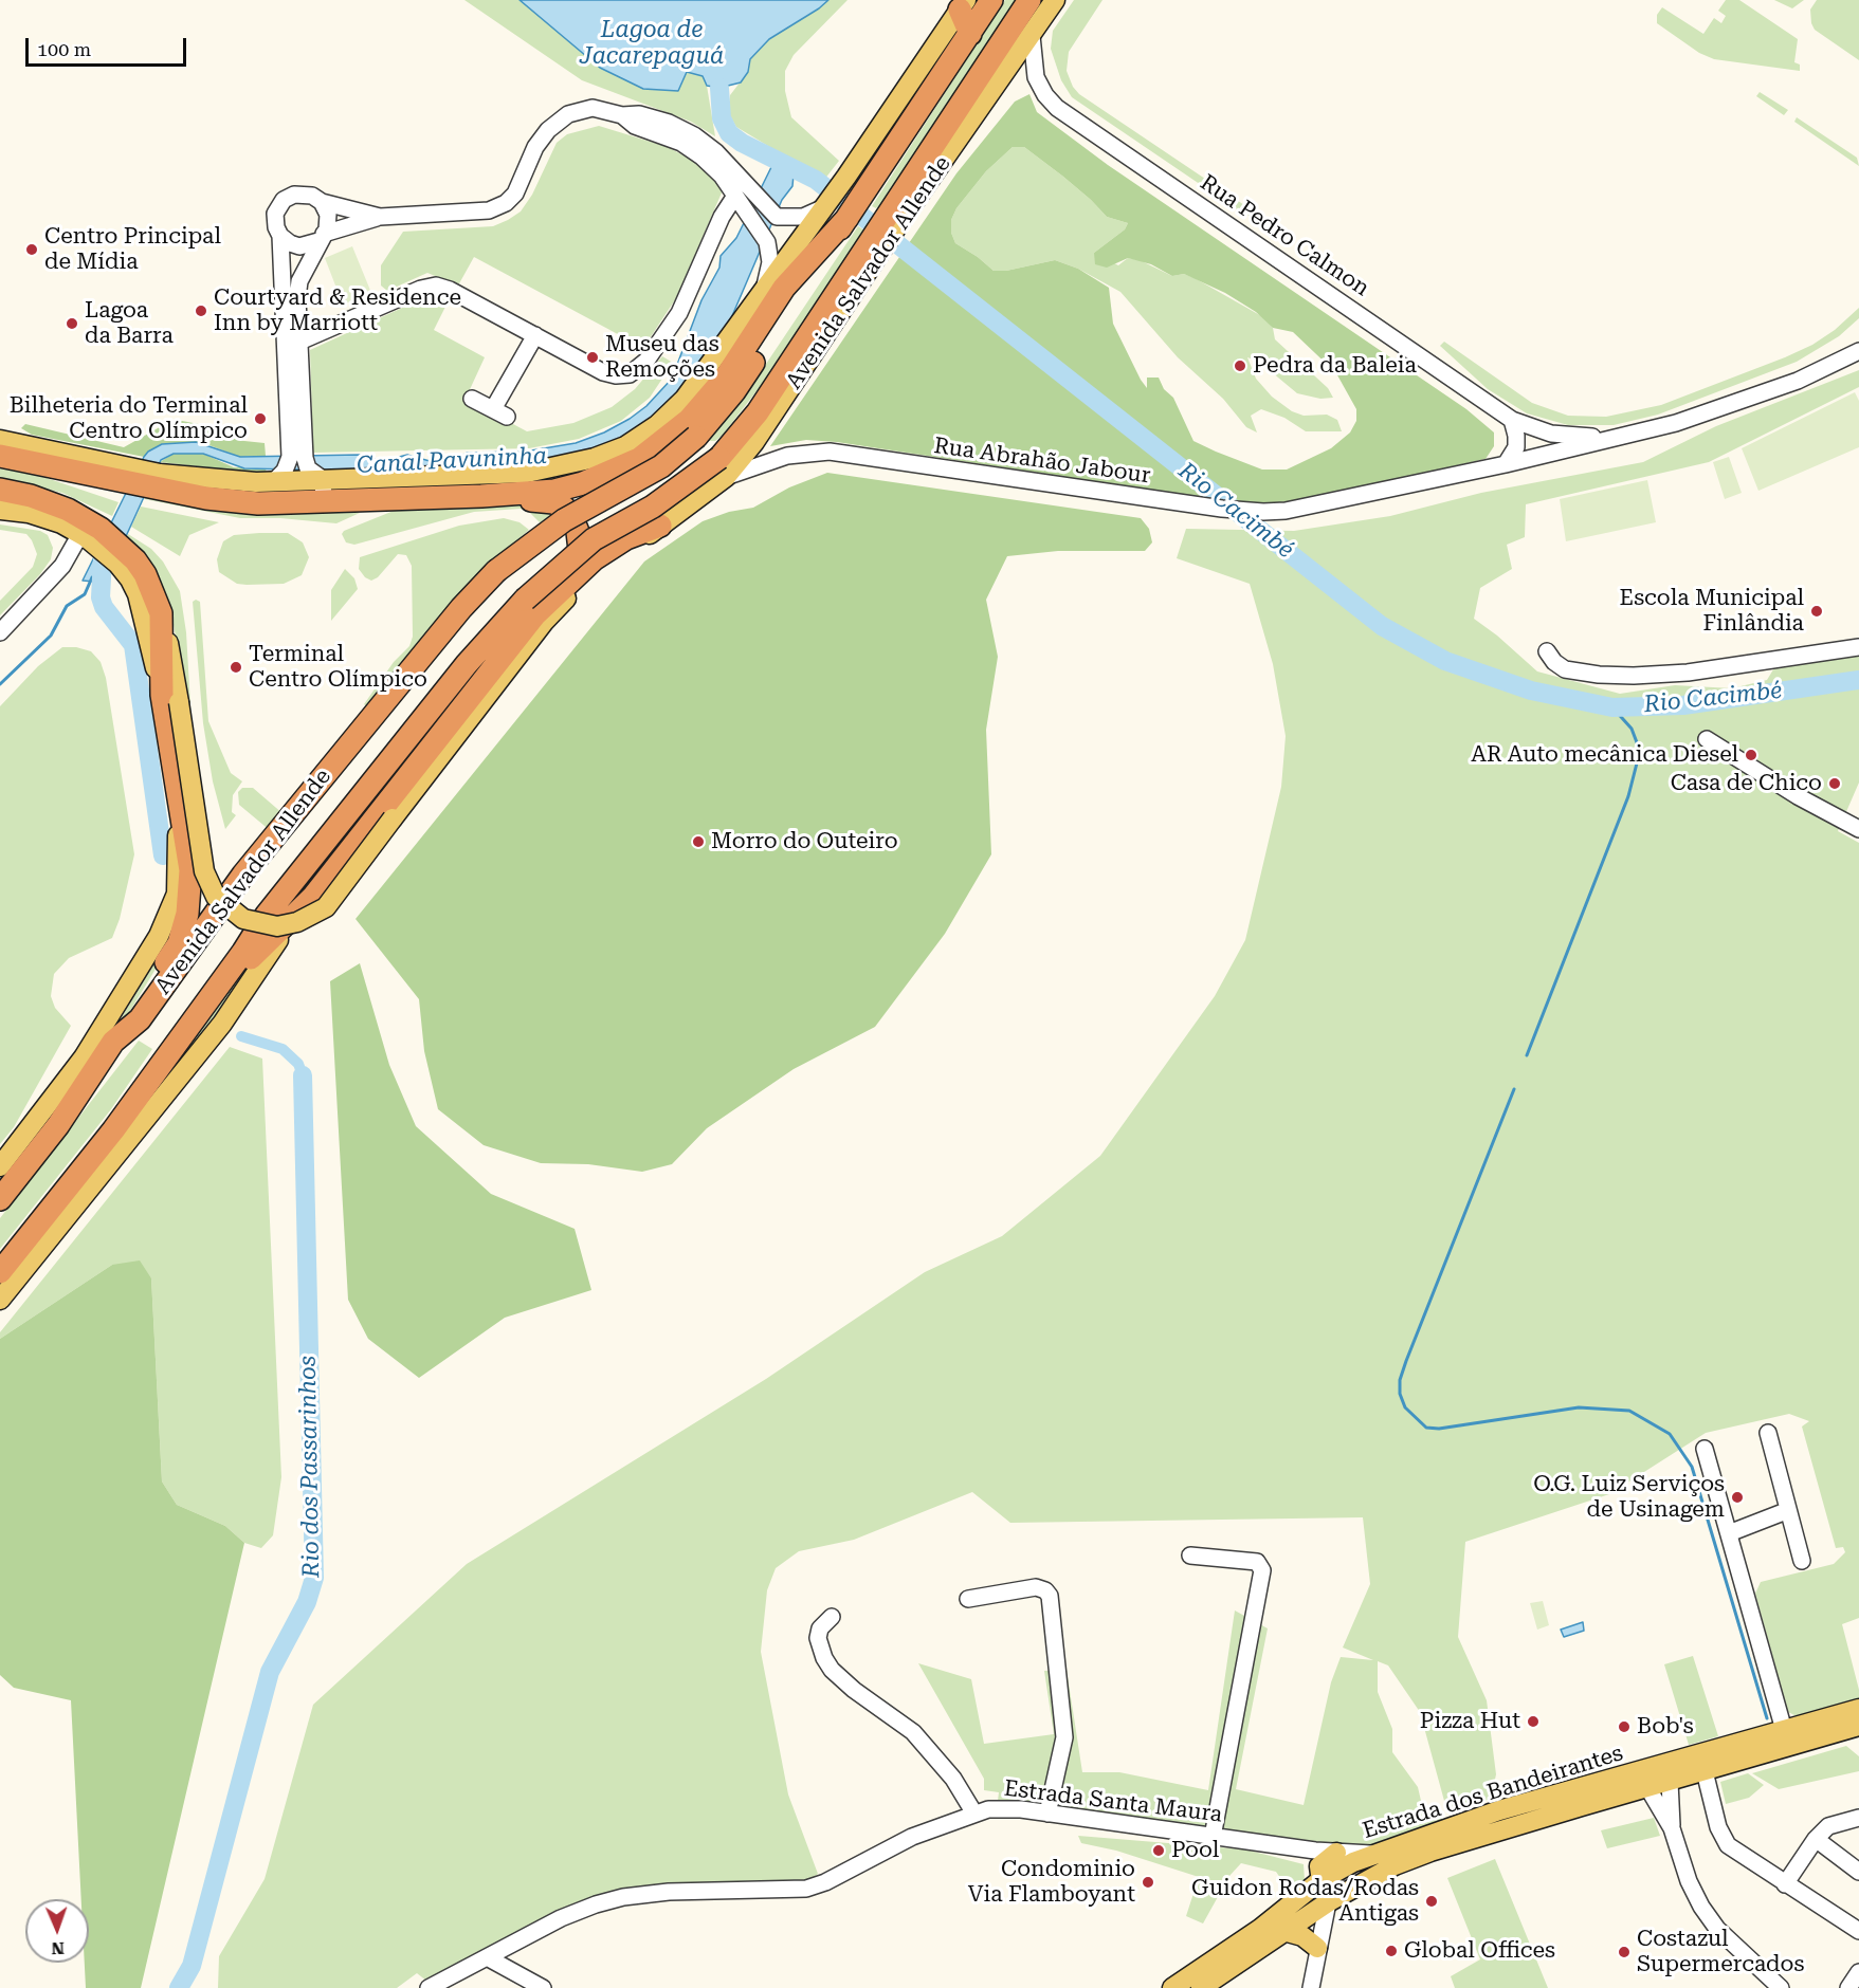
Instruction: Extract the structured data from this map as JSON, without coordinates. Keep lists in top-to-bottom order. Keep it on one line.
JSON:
{"streets":{"highway":["Avenida Salvador Allende"],"main road":["Estrada dos Bandeirantes"],"street":["Rua Pedro Calmon","Rua Abrahão Jabour","Estrada Santa Maura"]},"crossings":[["Rua Pedro Calmon","Avenida Salvador Allende"],["Rua Pedro Calmon","Rua Abrahão Jabour"],["Avenida Salvador Allende","Rua Abrahão Jabour"],["Estrada dos Bandeirantes","Estrada Santa Maura"]],"water":["Lagoa de Jacarepaguá","Canal Pavuninha","Rio Cacimbé","Rio dos Passarinhos"],"places":["Centro Principal de Mídia","Courtyard & Residence Inn by Marriott","Lagoa da Barra","Museu das Remoções","Pedra da Baleia","Bilheteria do Terminal Centro Olímpico","Escola Municipal Finlândia","Terminal Centro Olímpico","AR Auto mecânica Diesel","Casa de Chico","Morro do Outeiro","O.G. Luiz Serviços de Usinagem","Pizza Hut","Bob's","Pool","Condominio Via Flamboyant","Guidon Rodas/Rodas Antigas","Global Offices","Costazul Supermercados"],"scale_bar":"100 m","north":"bottom"}
